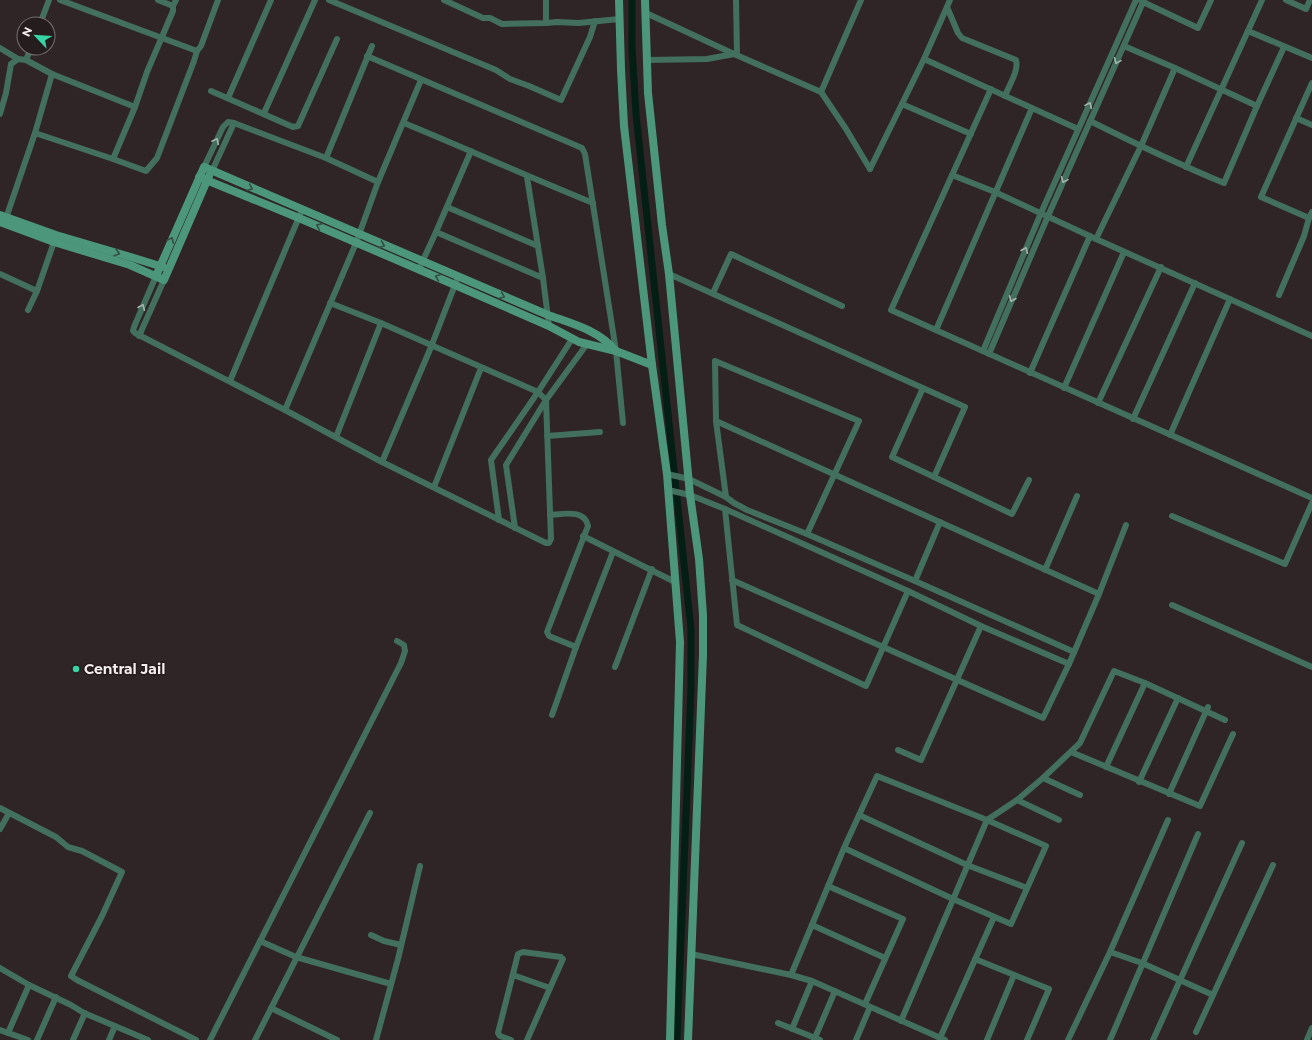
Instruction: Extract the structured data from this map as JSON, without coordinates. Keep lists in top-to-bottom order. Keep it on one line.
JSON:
{"places":["Central Jail"],"north":"top left"}
